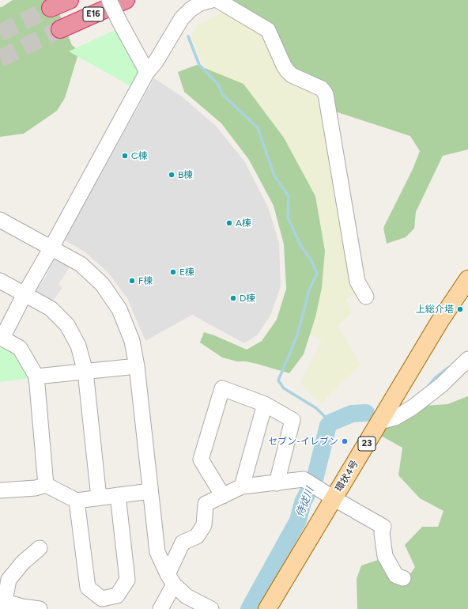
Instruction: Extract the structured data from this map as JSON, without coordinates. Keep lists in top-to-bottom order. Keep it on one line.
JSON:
{"streets":{"highway":["E16"],"main road":["23","環状4号"]},"water":["侍従川"],"places":["C棟","B棟","A棟","E棟","F棟","D棟","上総介塔","セブン-イレブン"]}
